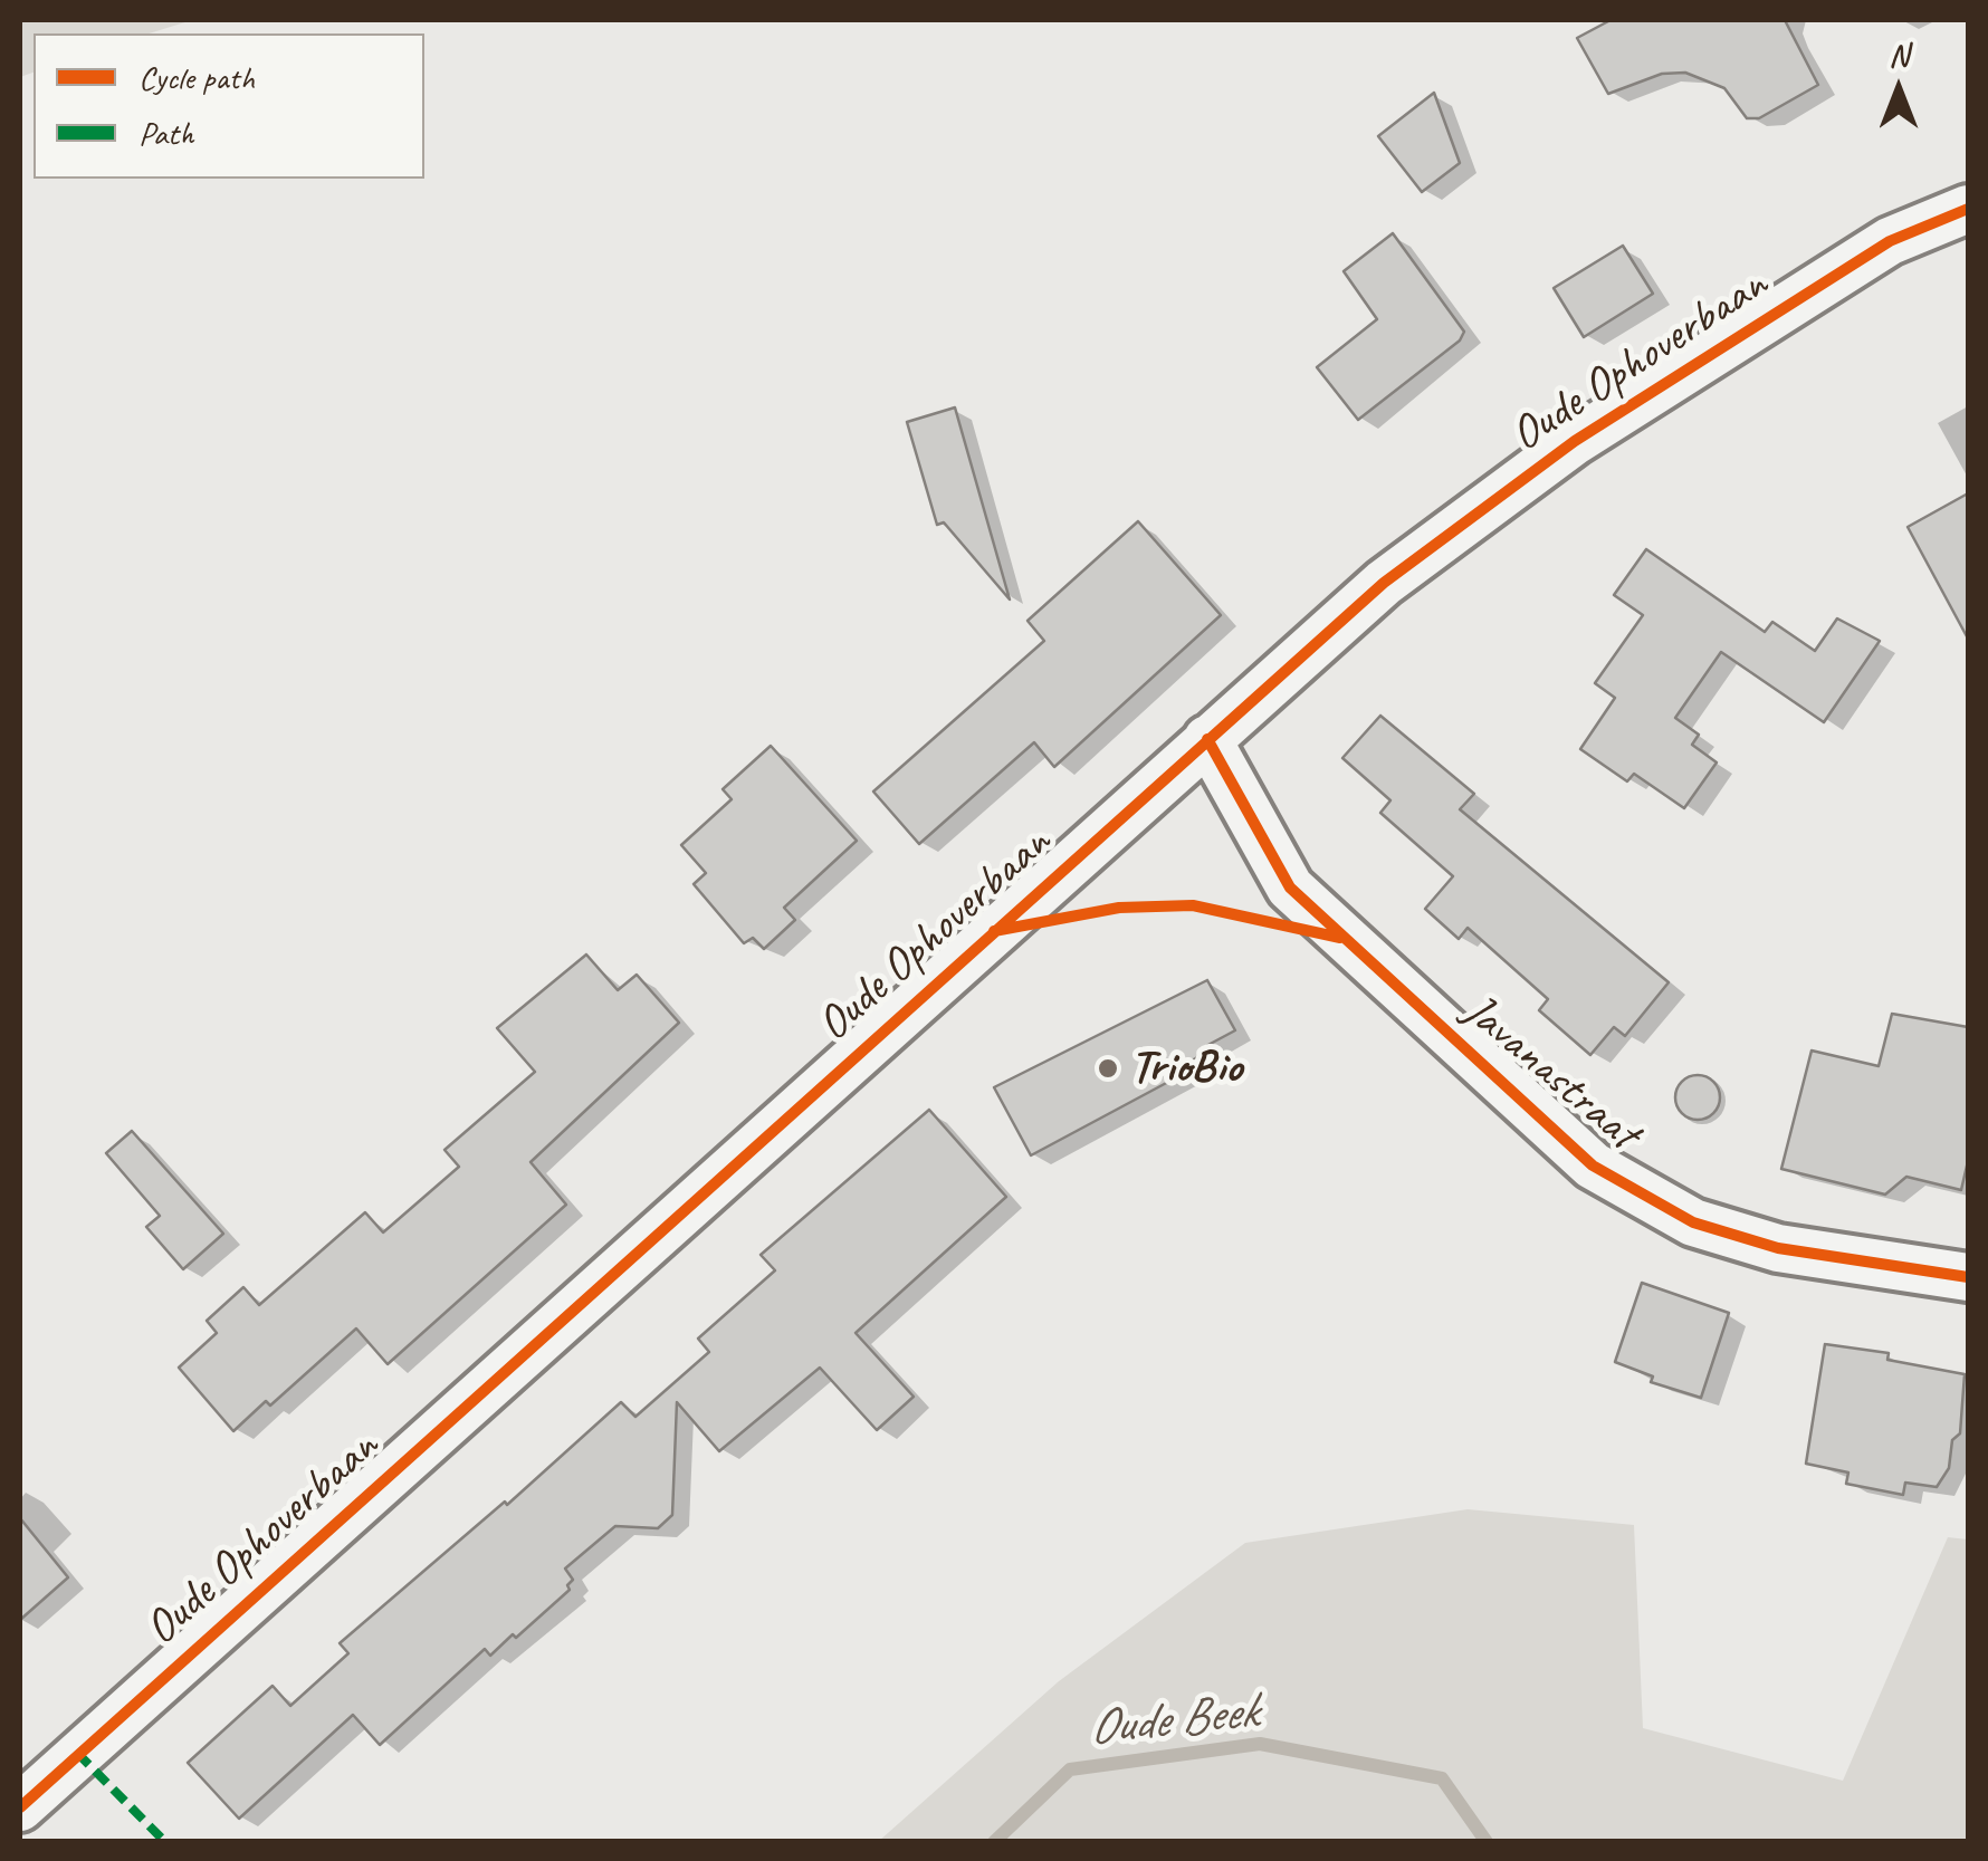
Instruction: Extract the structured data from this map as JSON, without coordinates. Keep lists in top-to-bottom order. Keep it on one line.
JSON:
{"streets":{"street":["Oude Ophoverbaan","Javanastraat"]},"crossings":[["Oude Ophoverbaan","Javanastraat"]],"water":["Oude Beek"],"places":["TrioBio"],"legend":["Cycle path","Path"],"north":"top"}
